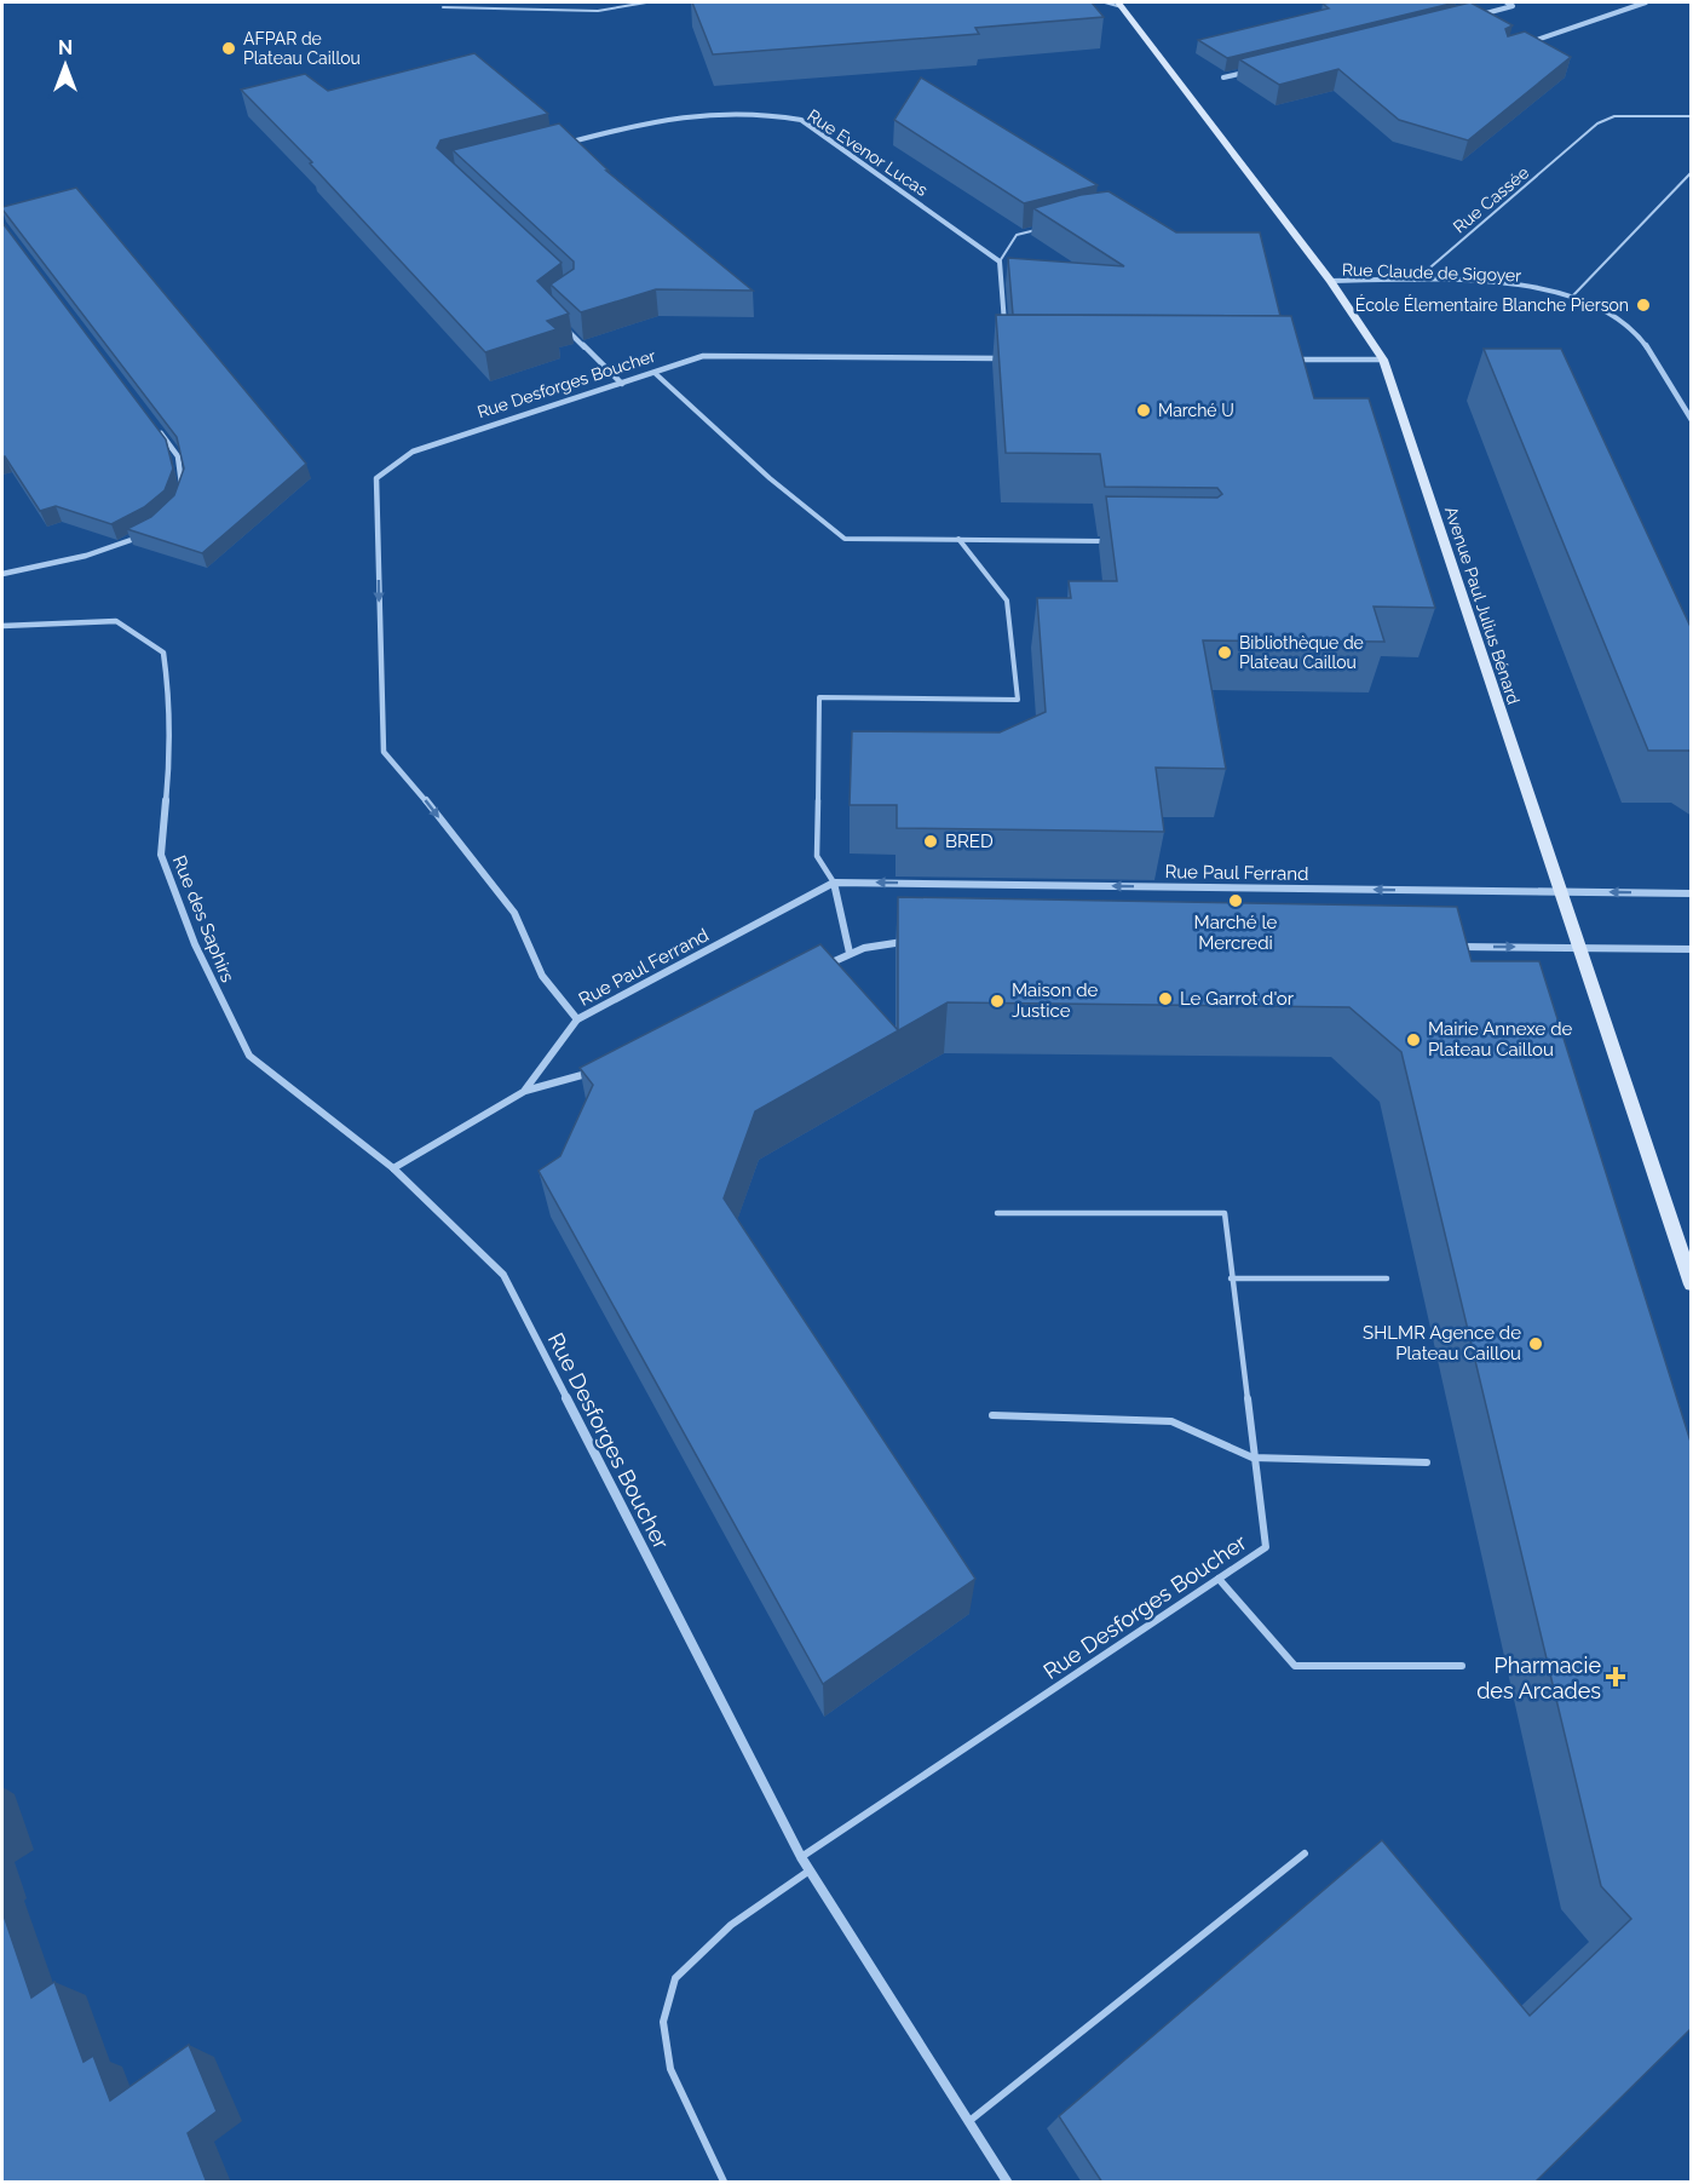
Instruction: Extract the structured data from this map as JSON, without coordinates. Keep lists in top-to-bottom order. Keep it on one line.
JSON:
{"streets":{"main road":["Avenue Paul Julius Bénard"],"street":["Rue Evenor Lucas","Rue Claude de Sigoyer","Rue Desforges Boucher","Rue Paul Ferrand","Rue des Saphirs"],"lane":["Rue Cassée"]},"crossings":[["Rue Cassée","Rue Claude de Sigoyer"],["Rue Claude de Sigoyer","Avenue Paul Julius Bénard"],["Rue Desforges Boucher","Rue Paul Ferrand"],["Rue Desforges Boucher","Rue des Saphirs"],["Avenue Paul Julius Bénard","Rue Paul Ferrand"]],"places":{"other":["AFPAR de Plateau Caillou","École Élementaire Blanche Pierson","Marché U","Bibliothèque de Plateau Caillou","BRED","Marché le Mercredi","Le Garrot d'or","Maison de Justice","Mairie Annexe de Plateau Caillou","SHLMR Agence de Plateau Caillou"],"health":["Pharmacie des Arcades"]},"north":"top"}
